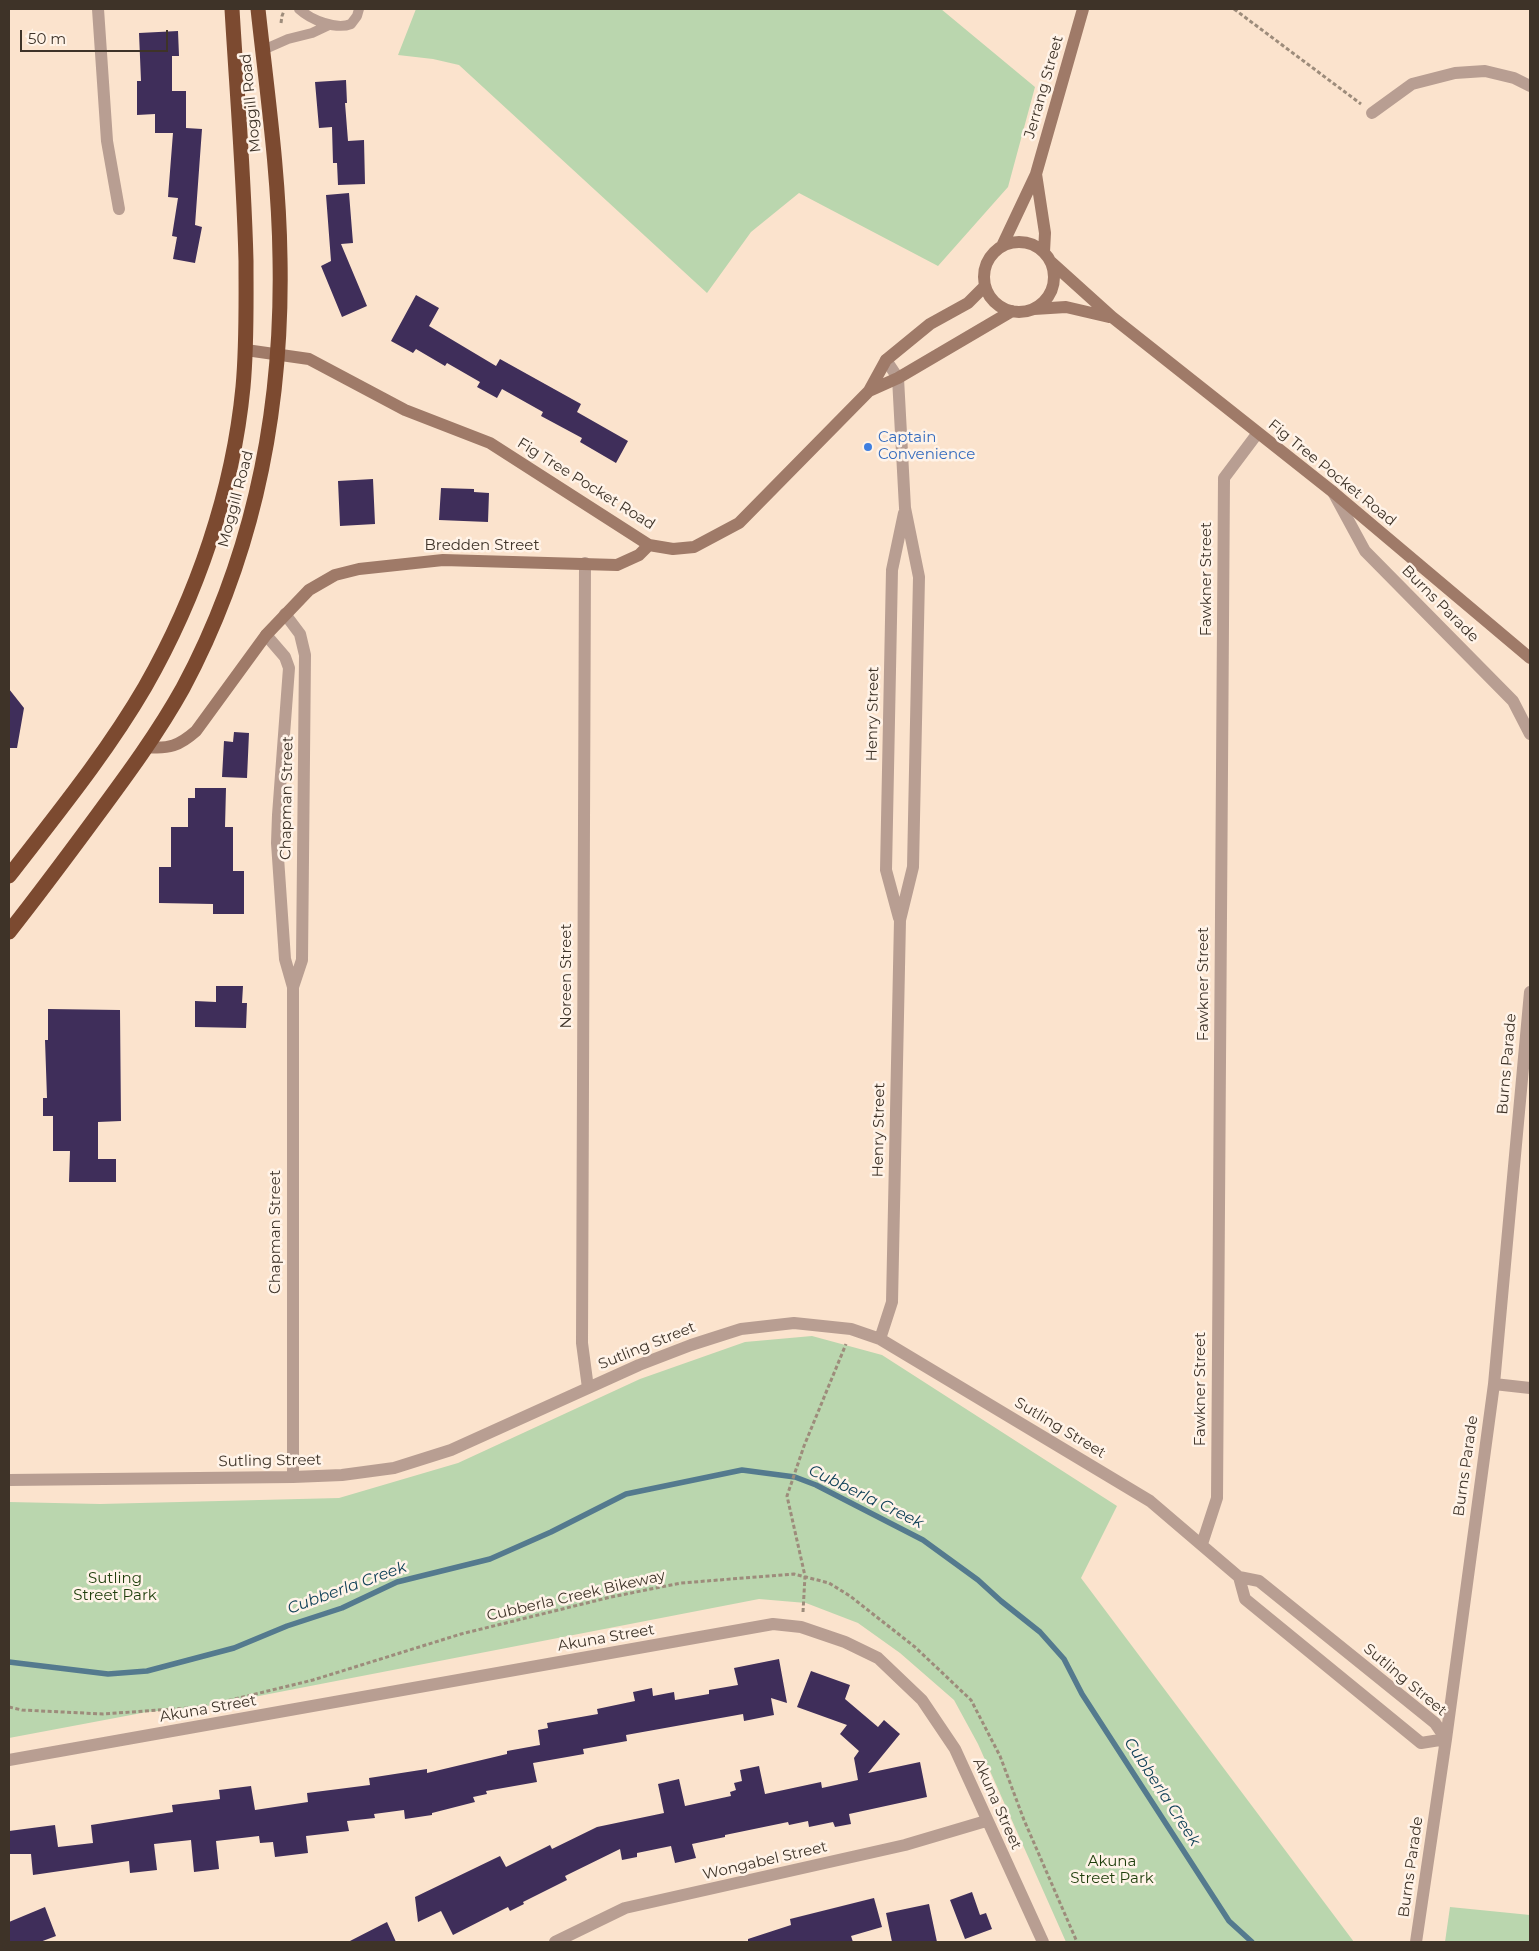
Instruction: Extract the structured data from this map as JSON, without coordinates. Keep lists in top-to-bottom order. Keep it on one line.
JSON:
{"streets":{"highway":["Moggill Road"],"main road":["Jerrang Street","Fig Tree Pocket Road","Bredden Street"],"street":["Fawkner Street","Burns Parade","Henry Street","Chapman Street","Noreen Street","Sutling Street","Akuna Street","Wongabel Street"],"path":["Cubberla Creek Bikeway"]},"crossings":[["Jerrang Street","Fig Tree Pocket Road"],["Moggill Road","Fig Tree Pocket Road"],["Moggill Road","Bredden Street"],["Fig Tree Pocket Road","Bredden Street"],["Fig Tree Pocket Road","Fawkner Street"],["Fig Tree Pocket Road","Burns Parade"],["Fig Tree Pocket Road","Henry Street"],["Bredden Street","Chapman Street"],["Bredden Street","Noreen Street"],["Fawkner Street","Sutling Street"],["Burns Parade","Sutling Street"],["Henry Street","Sutling Street"],["Chapman Street","Sutling Street"],["Noreen Street","Sutling Street"],["Akuna Street","Wongabel Street"]],"water":["Cubberla Creek"],"parks":["Sutling Street Park","Akuna Street Park"],"places":["Captain Convenience"],"scale_bar":"50 m"}
